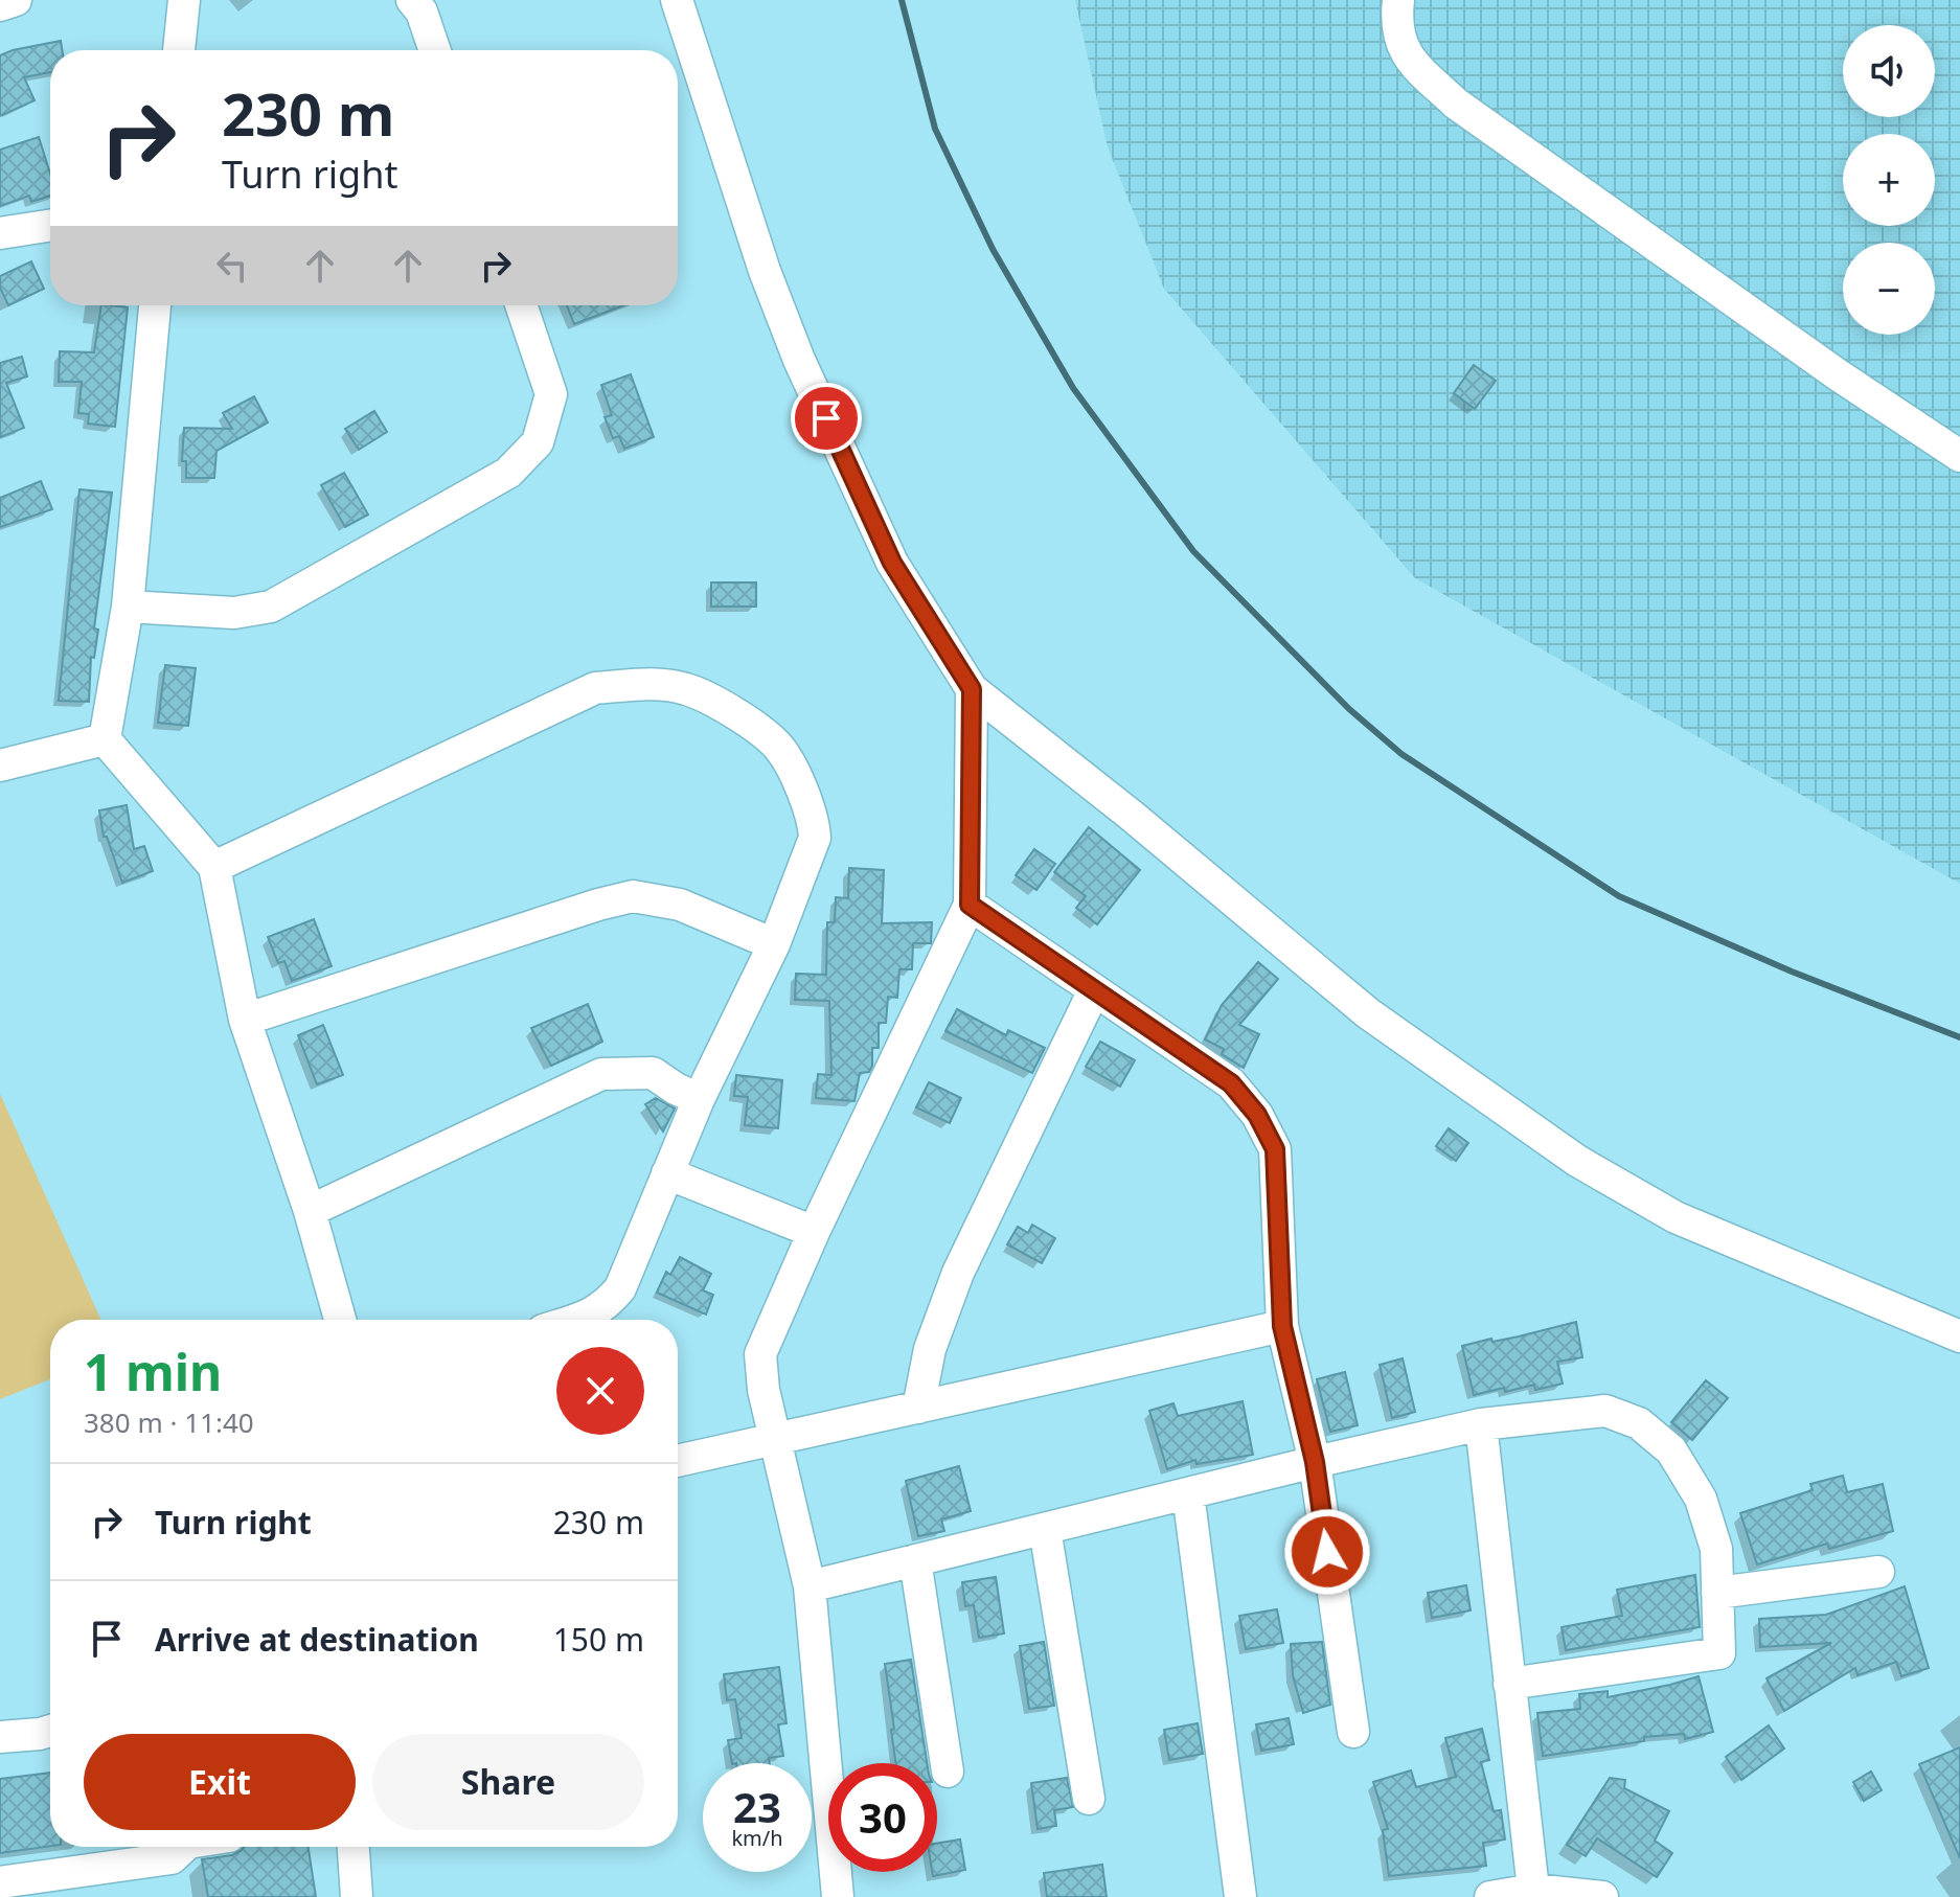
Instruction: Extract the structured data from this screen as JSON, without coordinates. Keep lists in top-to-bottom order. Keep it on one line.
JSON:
{"page":{"map_buttons":["+","−"],"turn":["230 m","Turn right"],"heading":["1 min","380 m · 11:40"],"list":[{"name":"Turn right","value":"230 m"},{"name":"Arrive at destination","value":"150 m"}],"buttons":["Exit","Share"],"speed":"23 km/h","limit":"30"}}
